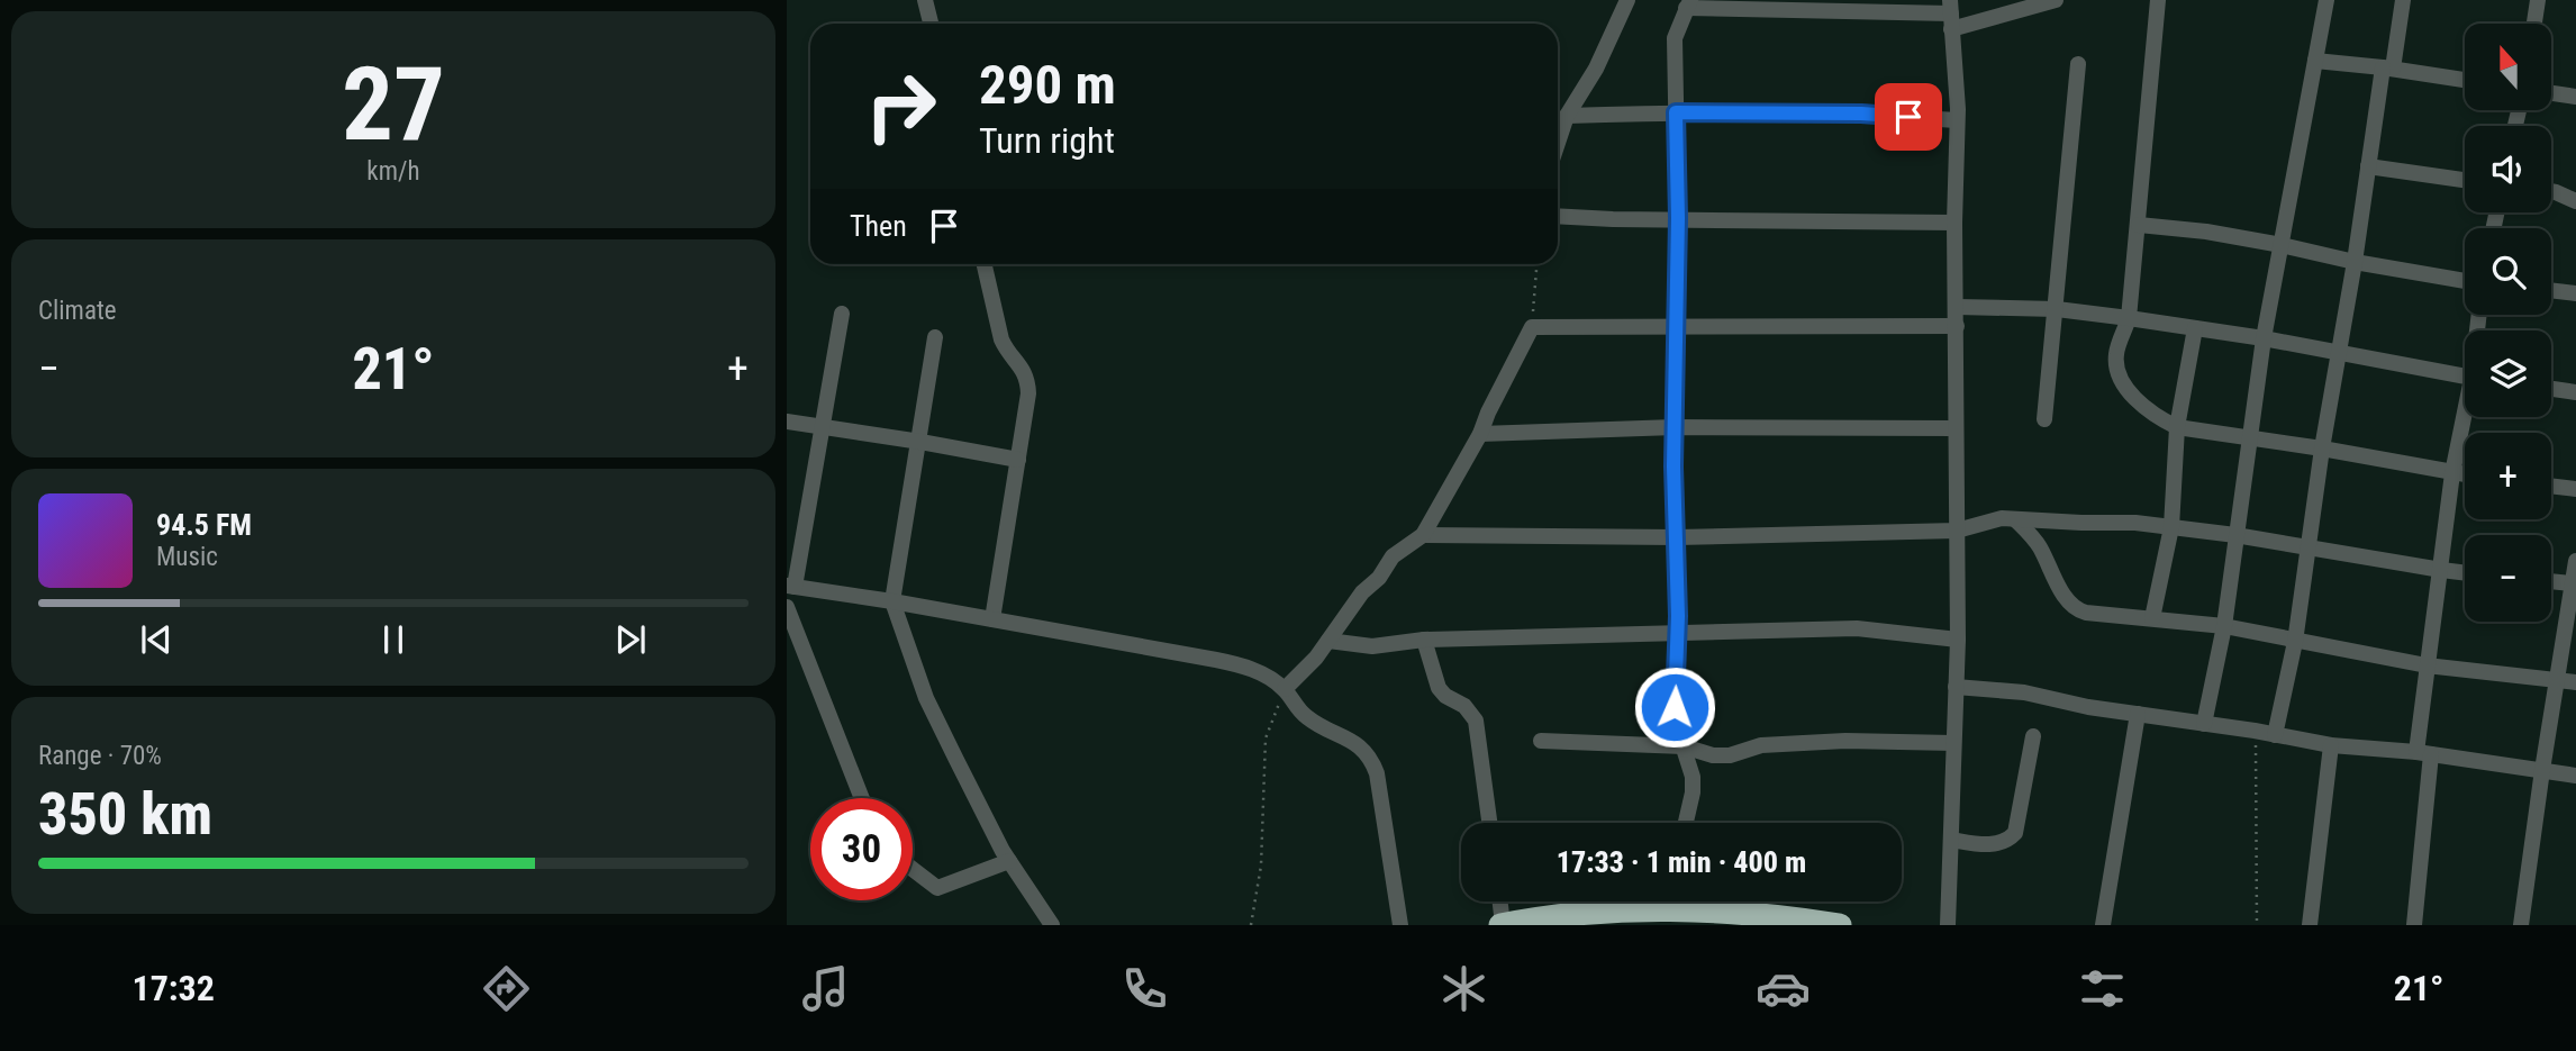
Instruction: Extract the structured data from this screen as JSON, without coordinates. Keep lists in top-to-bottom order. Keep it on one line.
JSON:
{"north":"top","page":{"tile":[["27","km/h"],"Climate",["Range · 70%","350 km"]],"map_buttons":["+","−"],"turn":["290 m","Turn right"],"then":"Then","heat":["−","21°","+"],"song":["94.5 FM","Music"],"limit":"30","trip":"17:33 · 1 min · 400 m","tabs":["17:32","21°"]}}
